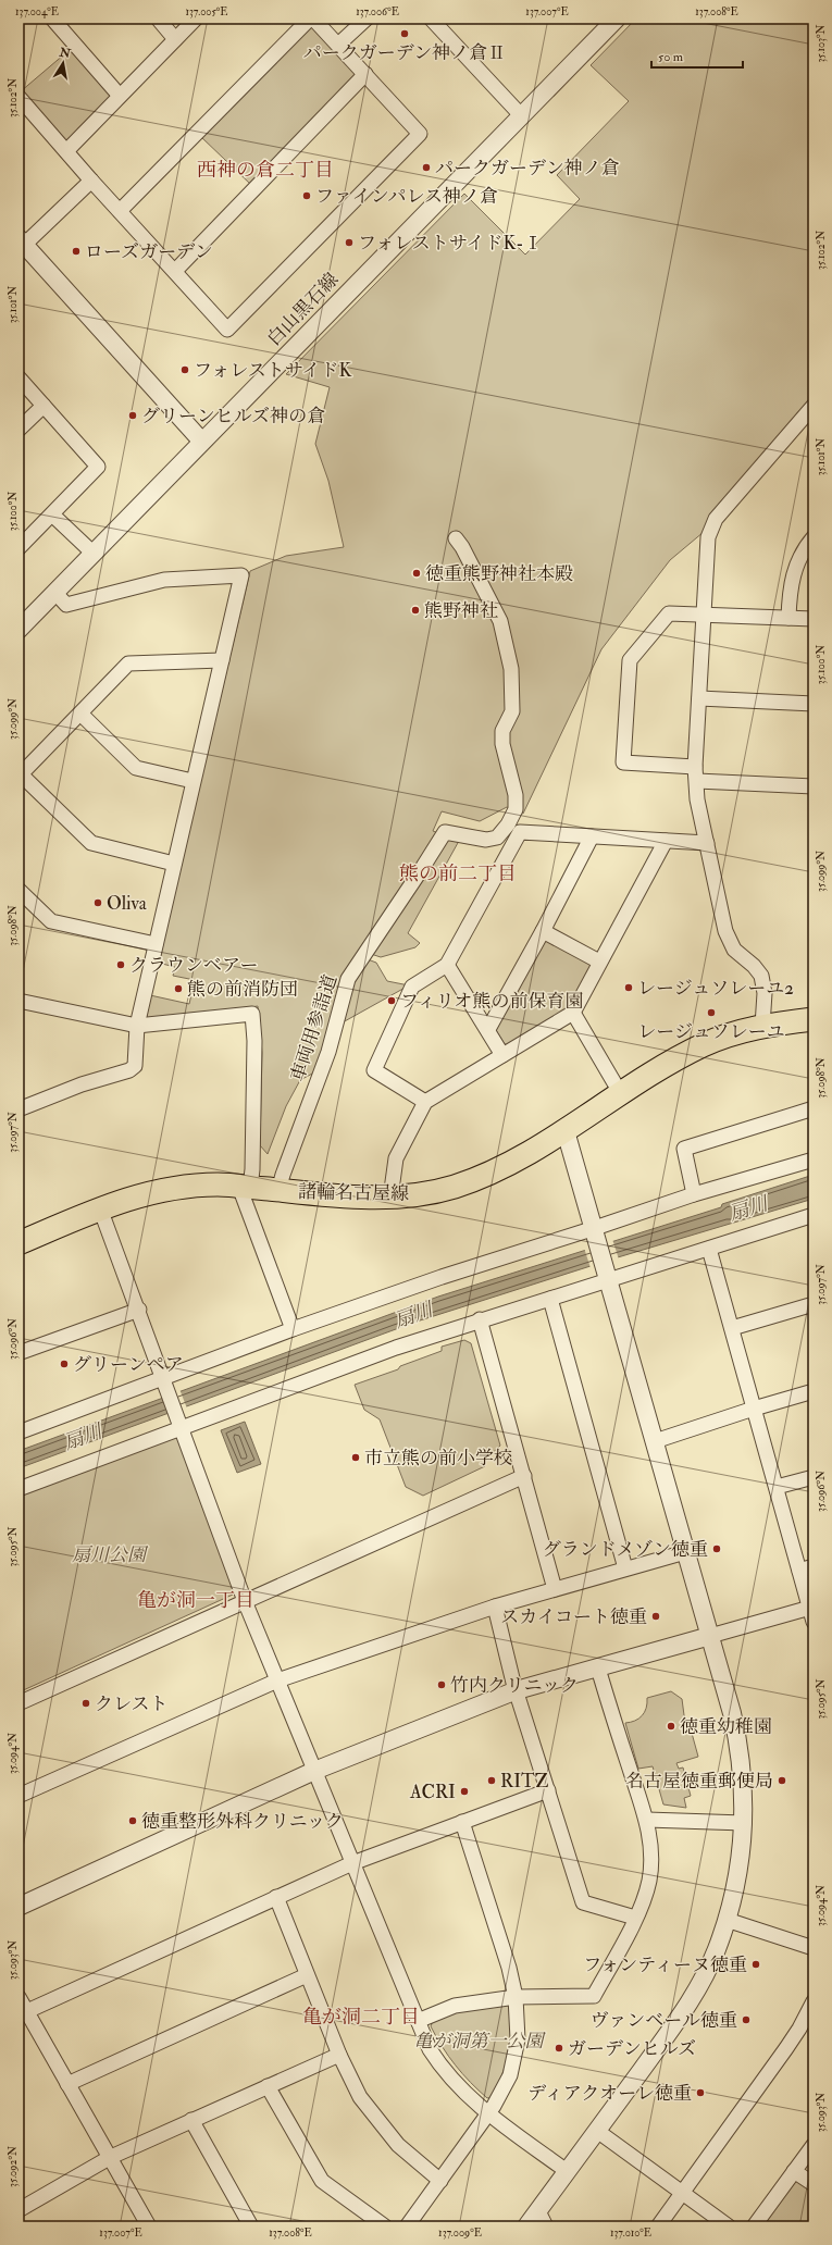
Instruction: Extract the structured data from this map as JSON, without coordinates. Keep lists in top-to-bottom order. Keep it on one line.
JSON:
{"streets":{"main road":["諸輪名古屋線"],"street":["白山黒石線","車両用参詣道"]},"crossings":[["車両用参詣道","諸輪名古屋線"]],"districts":["西神の倉二丁目","熊の前二丁目","亀が洞一丁目","亀が洞二丁目"],"water":["扇川"],"parks":["扇川公園","亀が洞第一公園"],"places":["パークガーデン神ノ倉Ⅱ","パークガーデン神ノ倉","ファインパレス神ノ倉","フォレストサイドK-Ⅰ","ローズガーデン","フォレストサイドK","グリーンヒルズ神の倉","徳重熊野神社本殿","熊野神社","Oliva","クラウンベアー","レージュソレーユ2","熊の前消防団","フィリオ熊の前保育園","レージュソレーユ","グリーンペア","市立熊の前小学校","グランドメゾン徳重","スカイコート徳重","竹内クリニック","クレスト","徳重幼稚園","RITZ","名古屋徳重郵便局","ACRI","徳重整形外科クリニック","フォンティーヌ徳重","ヴァンベール徳重","ガーデンヒルズ","ディアクオーレ徳重"],"scale_bar":"50 m","north":"top","coordinates":["137.004°E","137.005°E","137.006°E","137.007°E","137.008°E","35.103°N","35.102°N","35.101°N","35.100°N","35.099°N","35.098°N","35.097°N","35.096°N","35.095°N","35.094°N","35.093°N","35.092°N","137.009°E","137.010°E"]}
